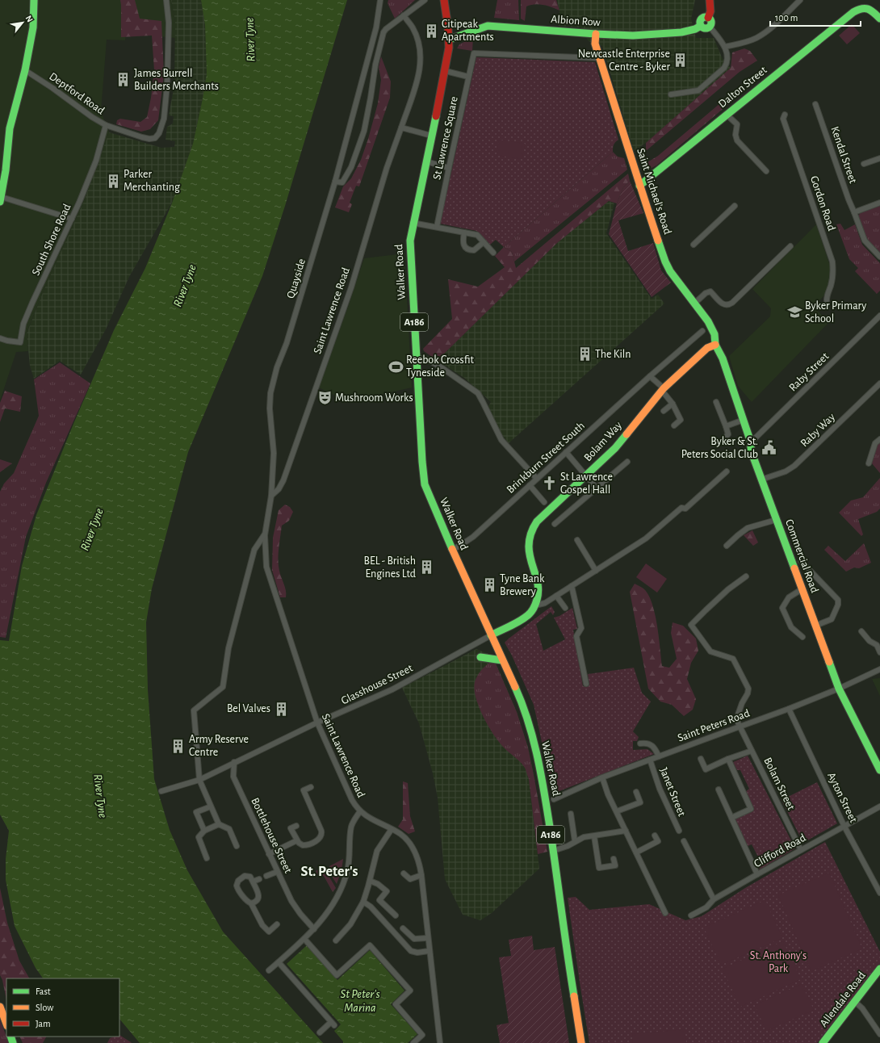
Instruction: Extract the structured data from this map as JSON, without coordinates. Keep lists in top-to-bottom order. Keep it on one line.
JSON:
{"streets":{"street":["Albion Row","Dalton Street","Deptford Road","St Lawrence Square","Kendal Street","Saint Michael's Road","Gordon Road","South Shore Road","Walker Road","Quayside","Saint Lawrence Road","A186","Raby Street","Raby Way","Bolam Way","Brinkburn Street South","Commercial Road","Glasshouse Street","Saint Peters Road","Bolam Street","Janet Street","Ayton Street","Bottlehouse Street","Clifford Road","Allendale Road"]},"crossings":[["Albion Row","Saint Michael's Road"],["Albion Row","Walker Road"],["Dalton Street","Saint Michael's Road"],["Deptford Road","South Shore Road"],["St Lawrence Square","Saint Michael's Road"],["Saint Michael's Road","Bolam Way"],["Saint Michael's Road","Commercial Road"],["Walker Road","Bolam Way"],["Walker Road","Brinkburn Street South"],["Walker Road","Glasshouse Street"],["Quayside","Saint Lawrence Road"],["Saint Lawrence Road","Glasshouse Street"],["Raby Street","Commercial Road"],["Raby Way","Commercial Road"],["Bolam Way","Commercial Road"],["Bolam Way","Glasshouse Street"],["Commercial Road","Saint Peters Road"],["Glasshouse Street","Bottlehouse Street"],["Saint Peters Road","Bolam Street"],["Saint Peters Road","Janet Street"],["Saint Peters Road","Ayton Street"],["Bolam Street","Clifford Road"],["Ayton Street","Clifford Road"]],"districts":["St. Peter's"],"water":["River Tyne","St Peter's Marina"],"parks":["St. Anthony's Park"],"places":{"building":["Citipeak Apartments","Newcastle Enterprise Centre - Byker","James Burrell Builders Merchants","Parker Merchanting","The Kiln","BEL - British Engines Ltd","Tyne Bank Brewery","Bel Valves","Army Reserve Centre"],"school or university":["Byker Primary School"],"sports":["Reebok Crossfit Tyneside"],"theatre":["Mushroom Works"],"public building":["Byker & St. Peters Social Club"],"church":["St Lawrence Gospel Hall"]},"legend":["Fast","Slow","Jam"],"scale_bar":"100 m","north":"top right"}
